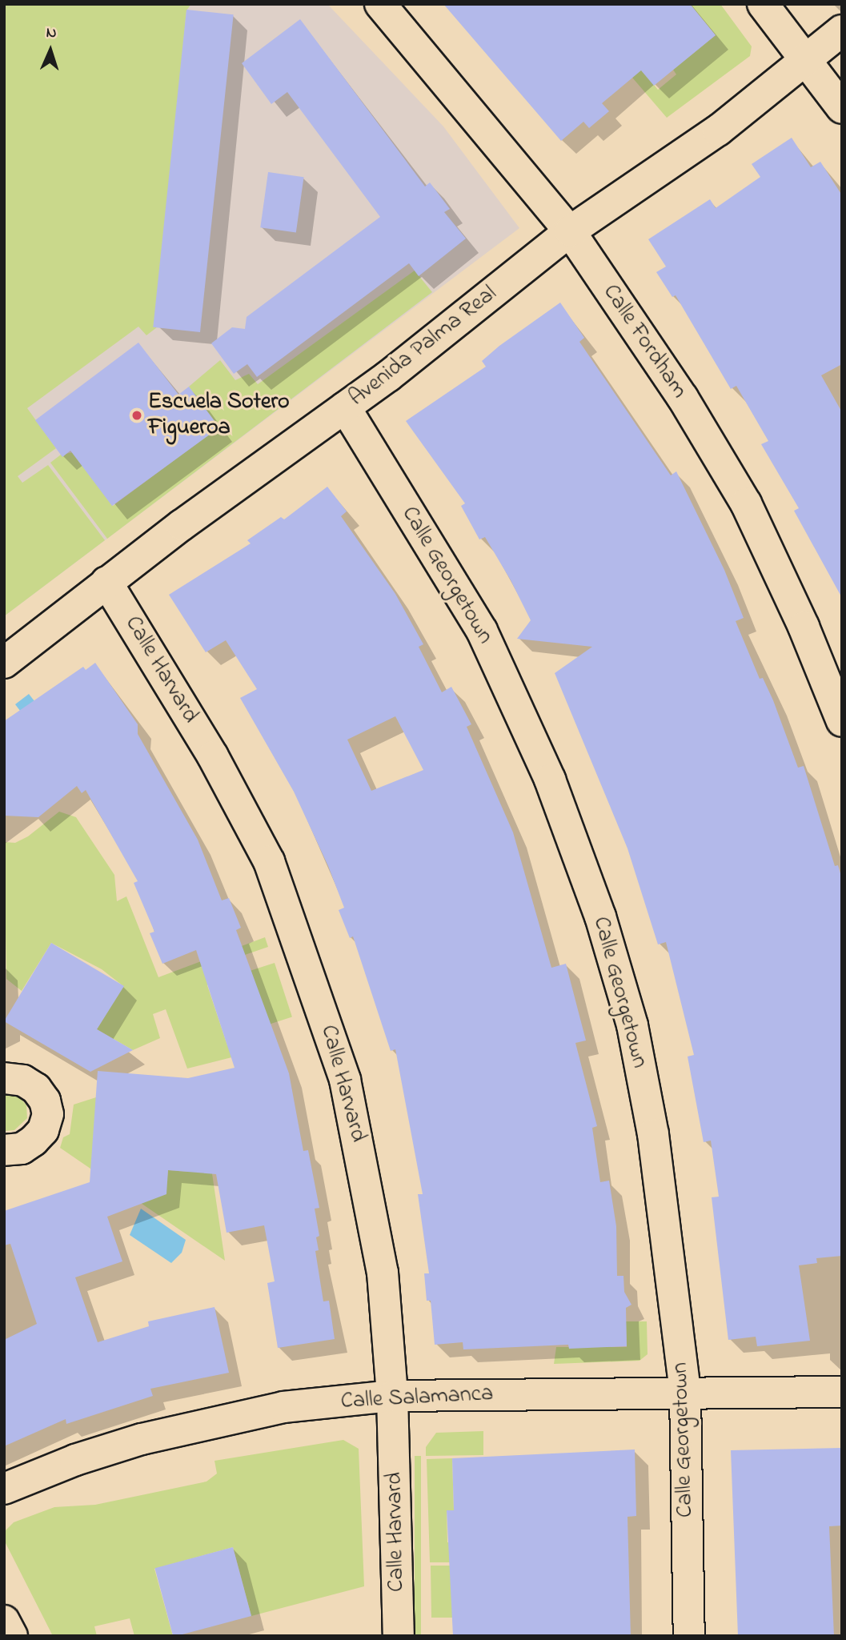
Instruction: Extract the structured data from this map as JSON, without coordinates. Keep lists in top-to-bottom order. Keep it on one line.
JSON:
{"streets":{"street":["Calle Fordham","Avenida Palma Real","Calle Georgetown","Calle Harvard","Calle Salamanca"]},"crossings":[["Calle Fordham","Avenida Palma Real"],["Avenida Palma Real","Calle Georgetown"],["Avenida Palma Real","Calle Harvard"],["Calle Georgetown","Calle Salamanca"],["Calle Harvard","Calle Salamanca"]],"places":["Escuela Sotero Figueroa"],"north":"top"}
